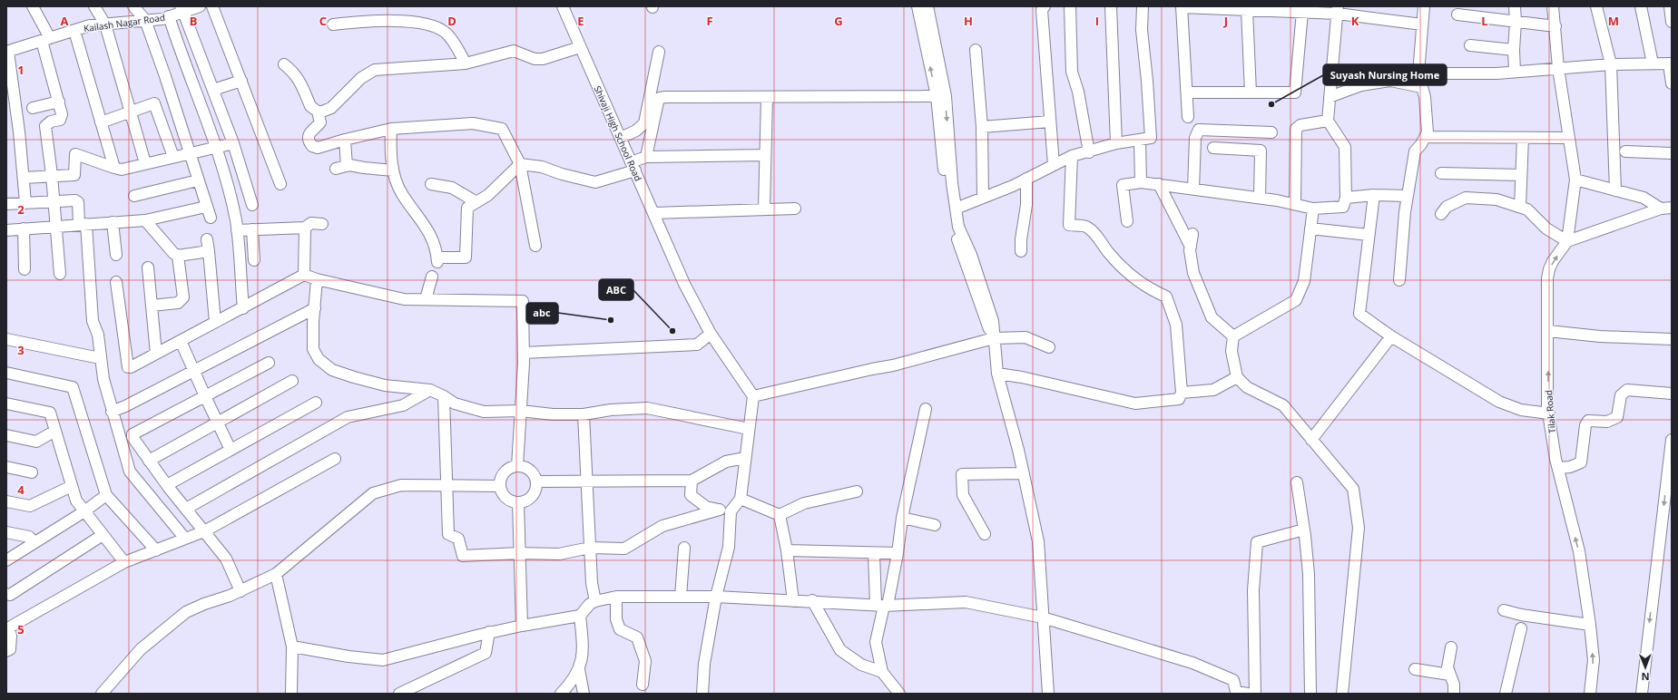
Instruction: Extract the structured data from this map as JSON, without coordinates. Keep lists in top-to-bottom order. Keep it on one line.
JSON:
{"streets":{"street":["Kailash Nagar Road","Shivaji High School Road","Tilak Road"]},"places":["Suyash Nursing Home","abc","ABC"],"north":"bottom","grid":{"columns":["A","B","C","D","E","F","G","H","I","J","K","L","M"],"rows":["1","2","3","4","5"]}}
